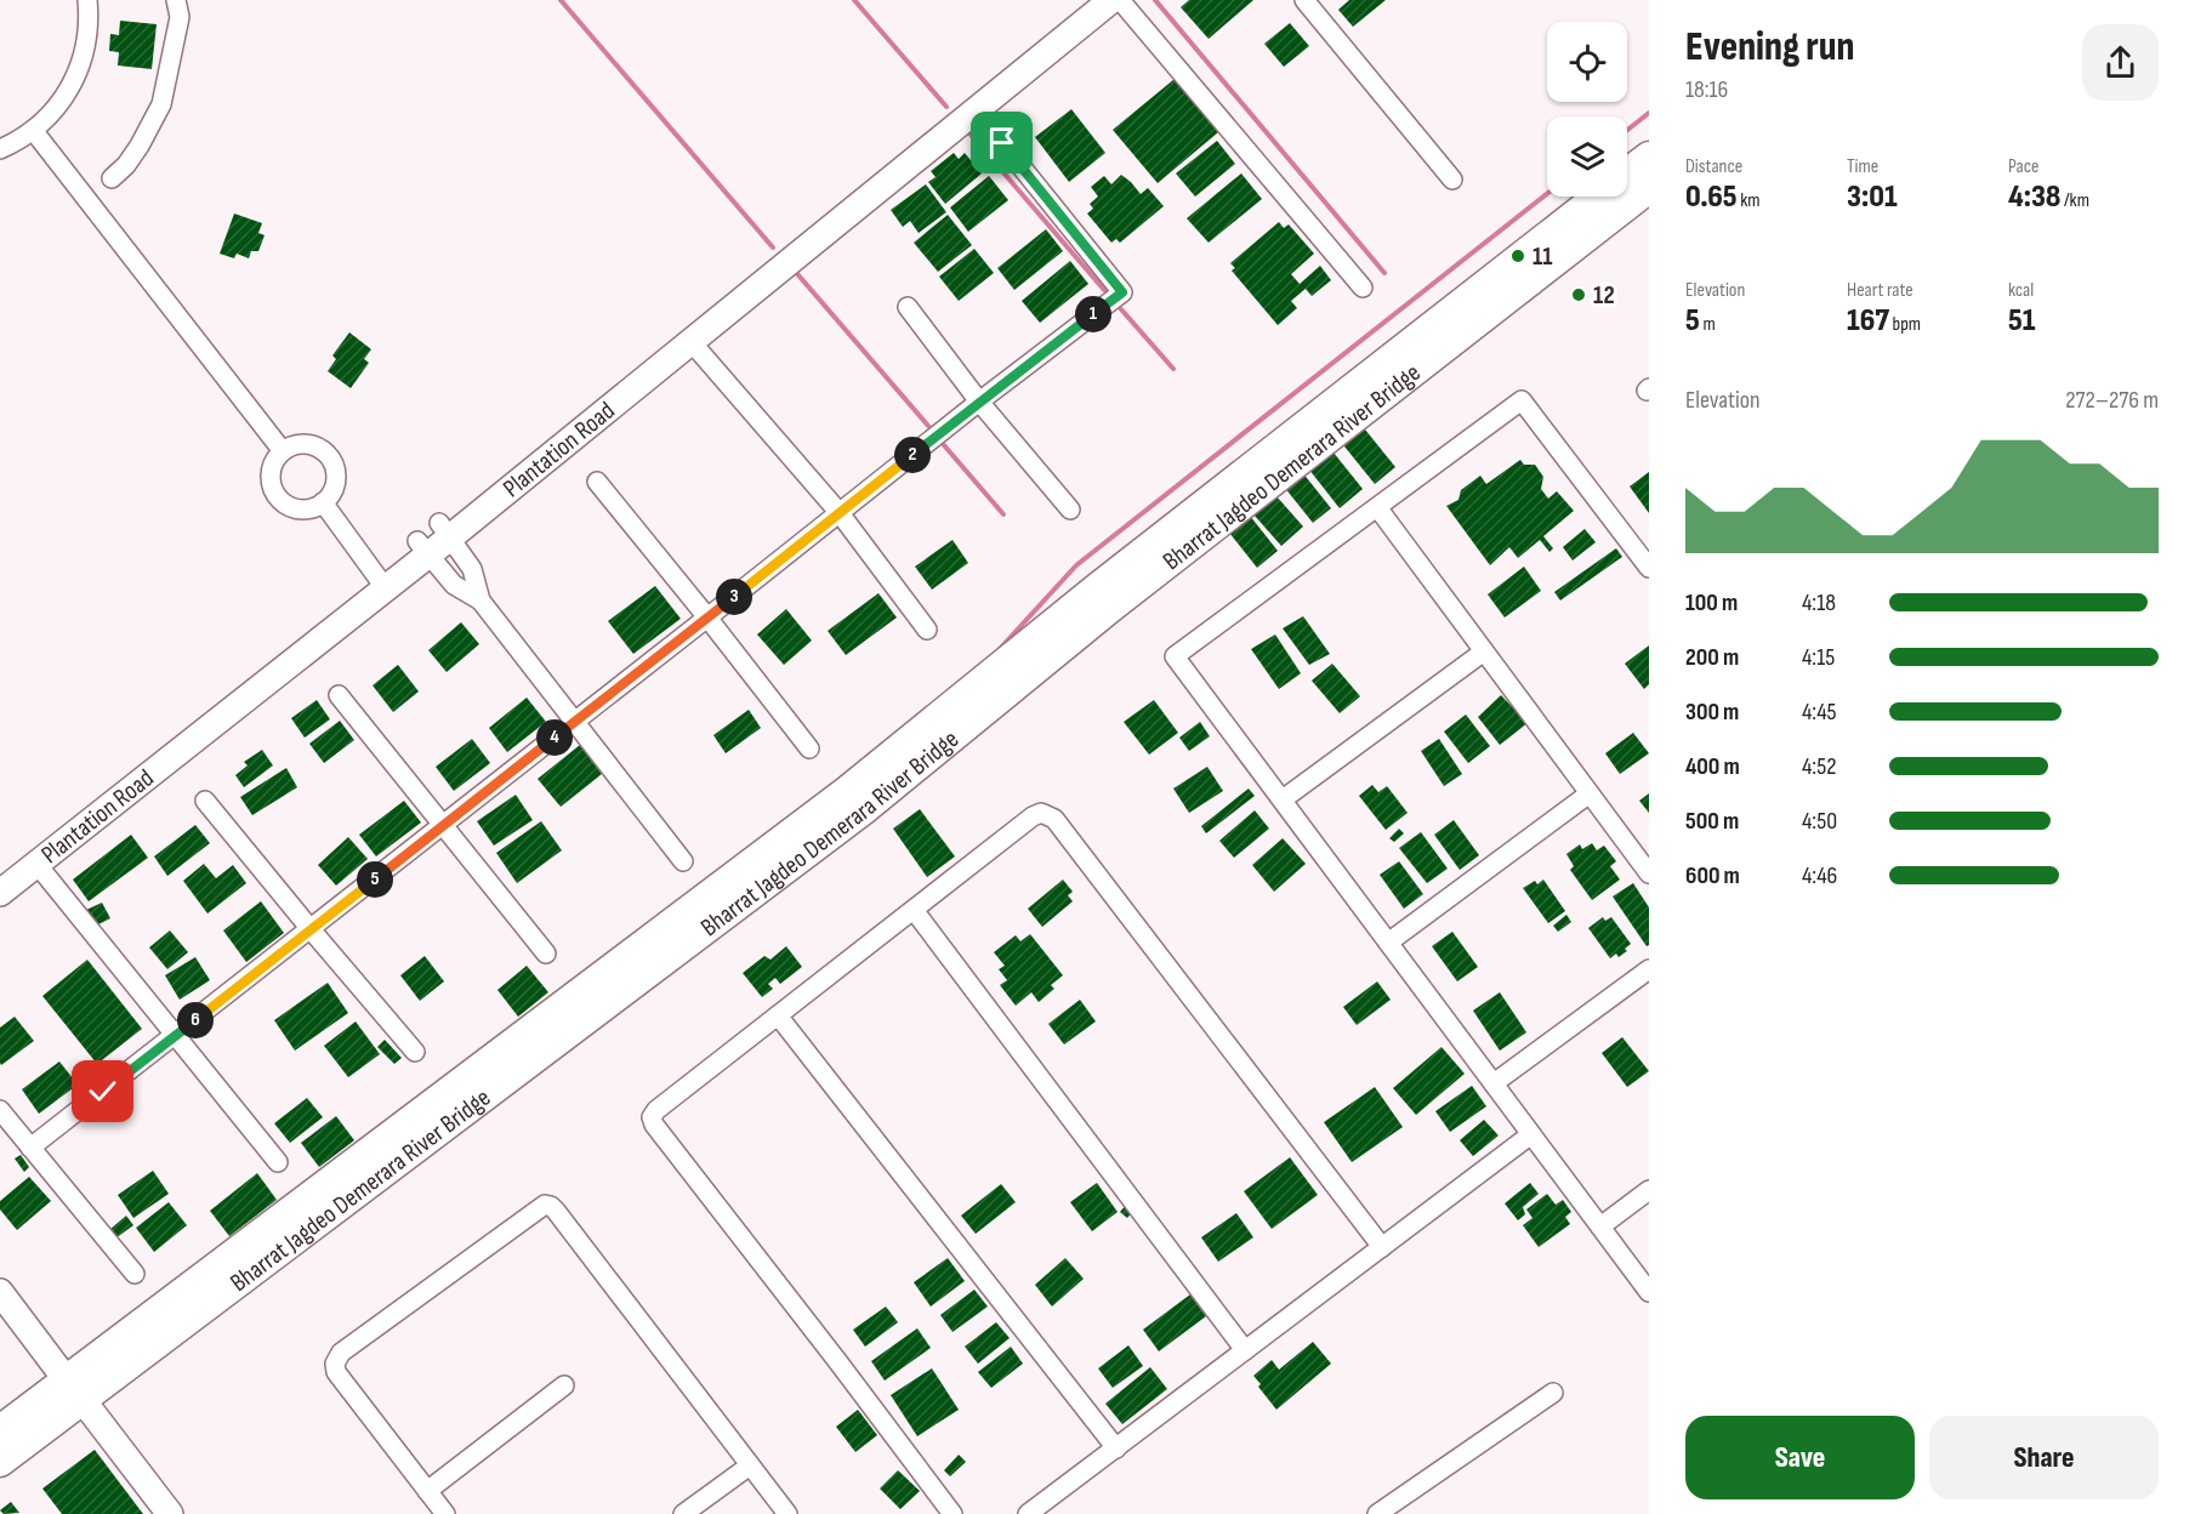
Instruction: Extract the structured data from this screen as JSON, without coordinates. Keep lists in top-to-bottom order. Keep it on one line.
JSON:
{"streets":{"main road":["Bharrat Jagdeo Demerara River Bridge"],"street":["Plantation Road"]},"places":["11","12"],"page":{"heading":["Evening run","18:16"],"stats":[["Distance","0.65 km"],["Time","3:01"],["Pace","4:38 /km"],["Elevation","5 m"],["Heart rate","167 bpm"],["kcal","51"]],"pins":["1","2","3","4","5","6"],"chart":["Elevation","272–276 m"],"list":[{"name":"100 m","note":"4:18"},{"name":"200 m","note":"4:15"},{"name":"300 m","note":"4:45"},{"name":"400 m","note":"4:52"},{"name":"500 m","note":"4:50"},{"name":"600 m","note":"4:46"}],"buttons":["Save","Share"]}}
